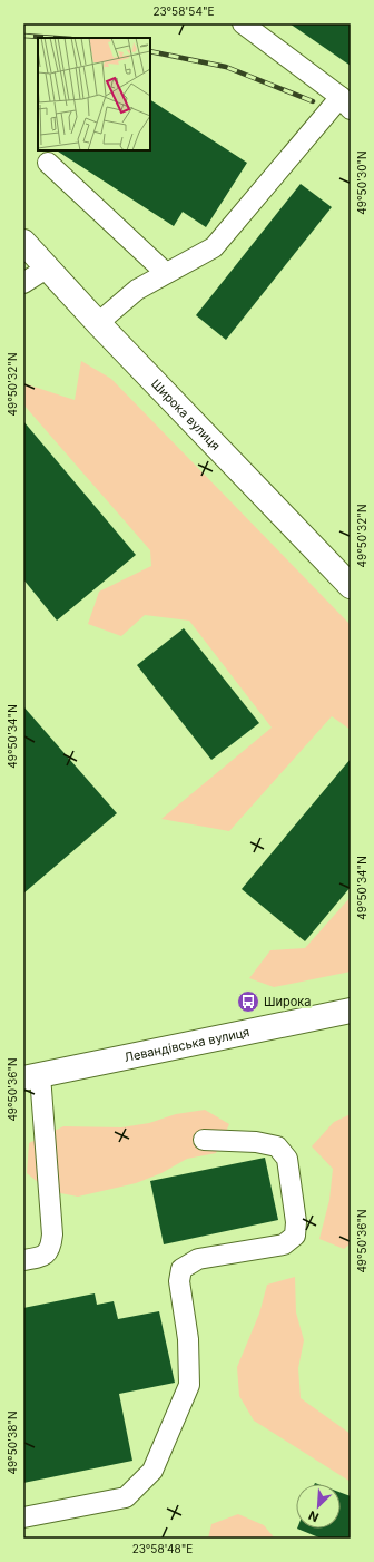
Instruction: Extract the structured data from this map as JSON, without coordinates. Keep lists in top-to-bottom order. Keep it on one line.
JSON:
{"streets":{"street":["Широка вулиця","Левандівська вулиця"]},"places":{"bus stop":["Широка"]},"north":"bottom left","coordinates":["23°58'54\"E","49°50'30\"N","49°50'32\"N","49°50'34\"N","49°50'36\"N","49°50'38\"N","23°58'48\"E"]}
